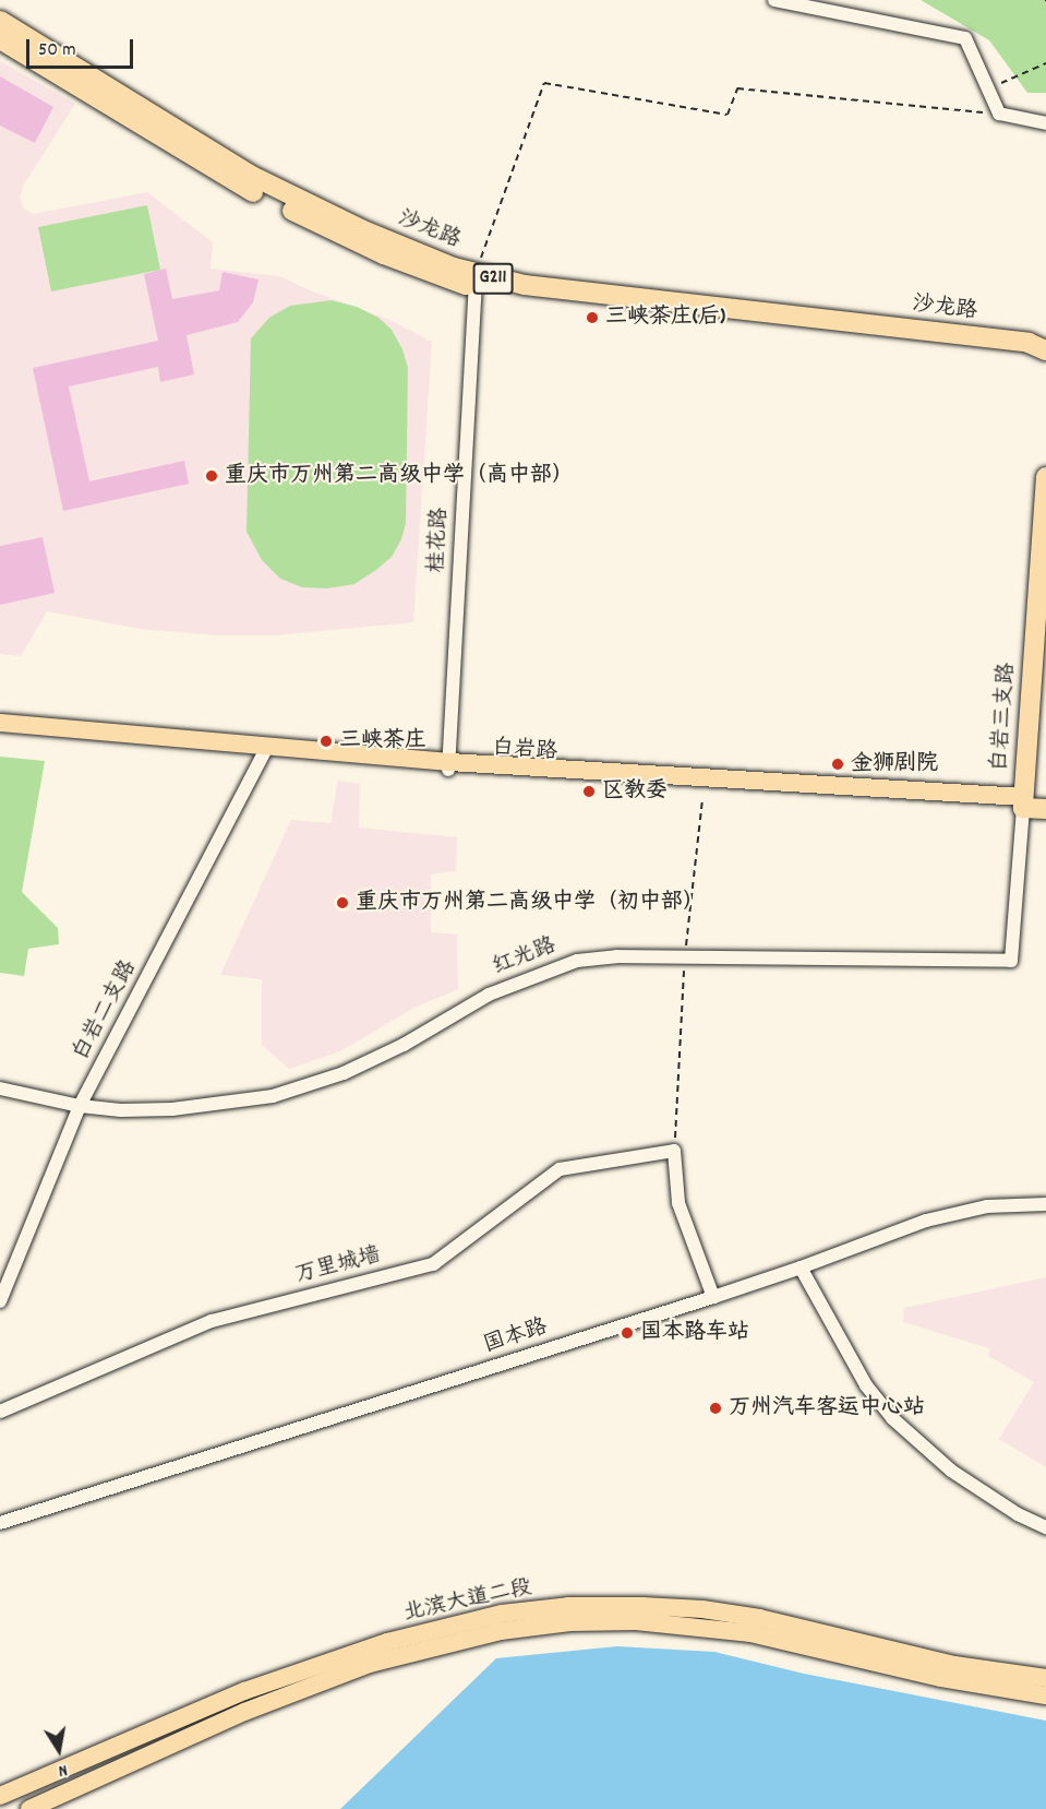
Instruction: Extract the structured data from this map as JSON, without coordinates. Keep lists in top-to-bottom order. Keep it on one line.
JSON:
{"streets":{"highway":["沙龙路","G211","白岩三支路","白岩路"],"main road":["北滨大道二段"],"street":["桂花路","红光路","白岩二支路","万里城墙","国本路"]},"crossings":[["沙龙路","桂花路"],["桂花路","白岩路"],["白岩三支路","白岩路"],["白岩三支路","红光路"],["白岩路","白岩二支路"],["红光路","白岩二支路"]],"places":["三峡茶庄(后)","重庆市万州第二高级中学（高中部）","三峡茶庄","金狮剧院","区教委","重庆市万州第二高级中学（初中部）","国本路车站","万州汽车客运中心站"],"scale_bar":"50 m","north":"bottom"}
